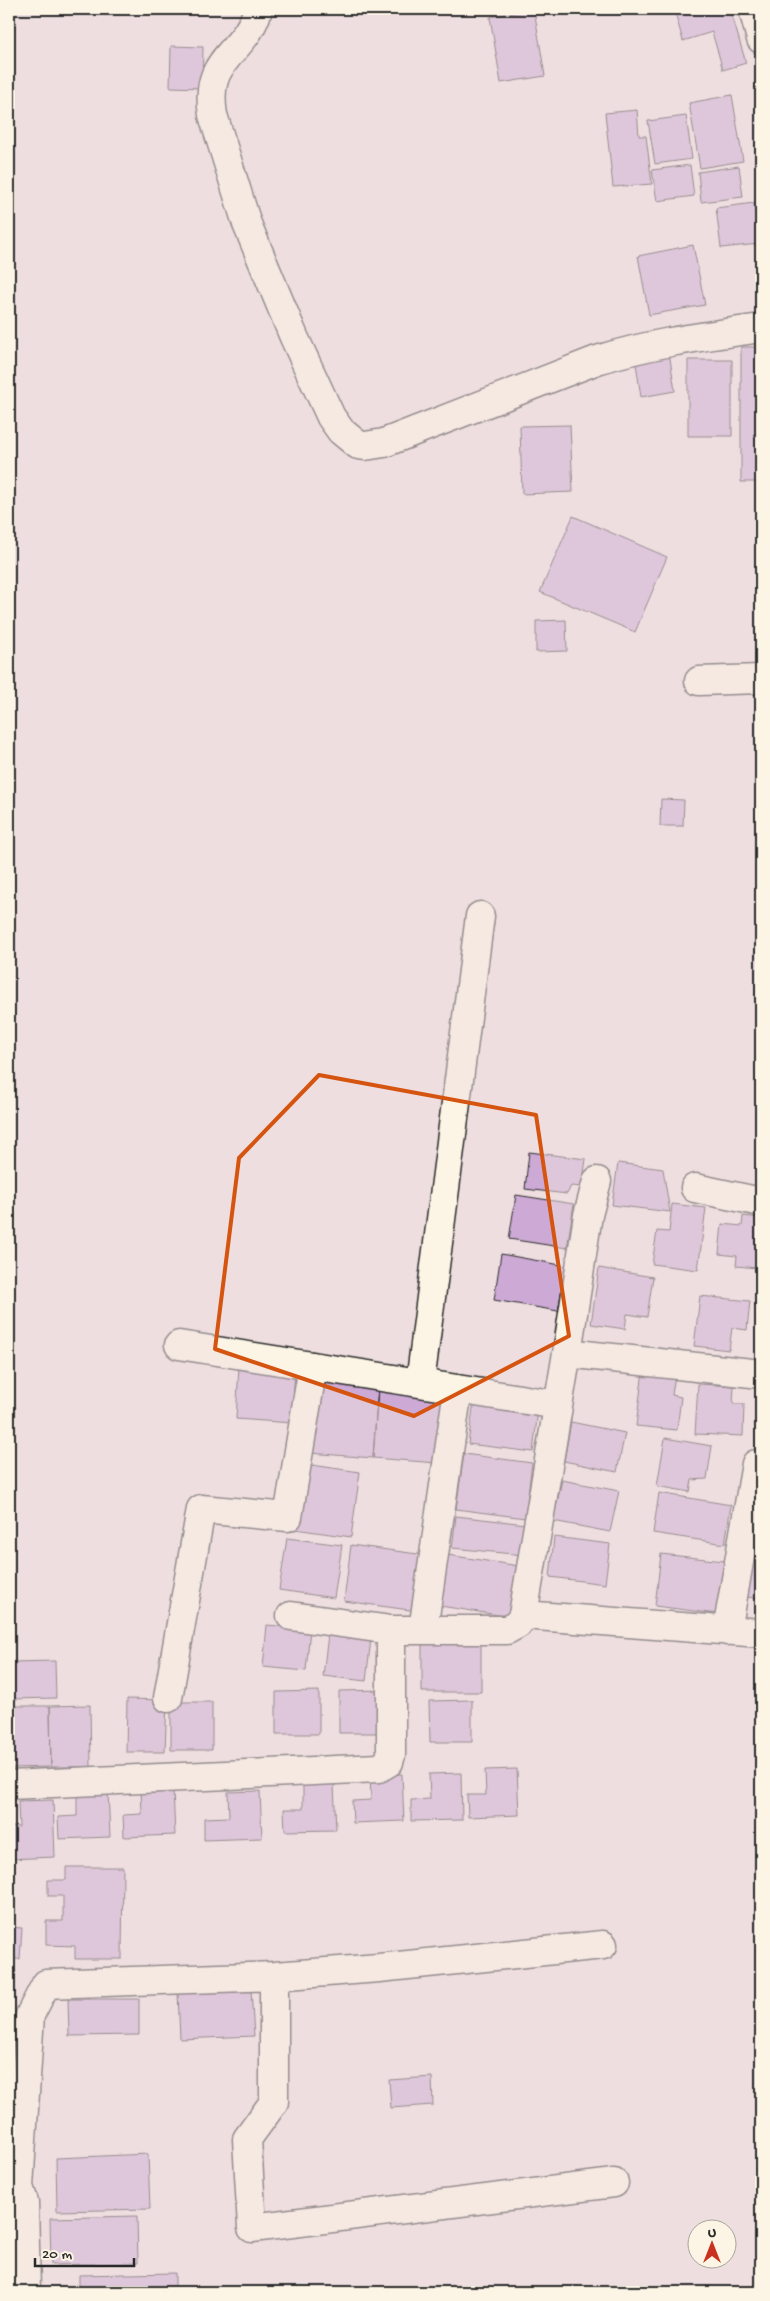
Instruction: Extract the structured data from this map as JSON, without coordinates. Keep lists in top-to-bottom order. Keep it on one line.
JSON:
{"scale_bar":"20 m","north":"top"}
